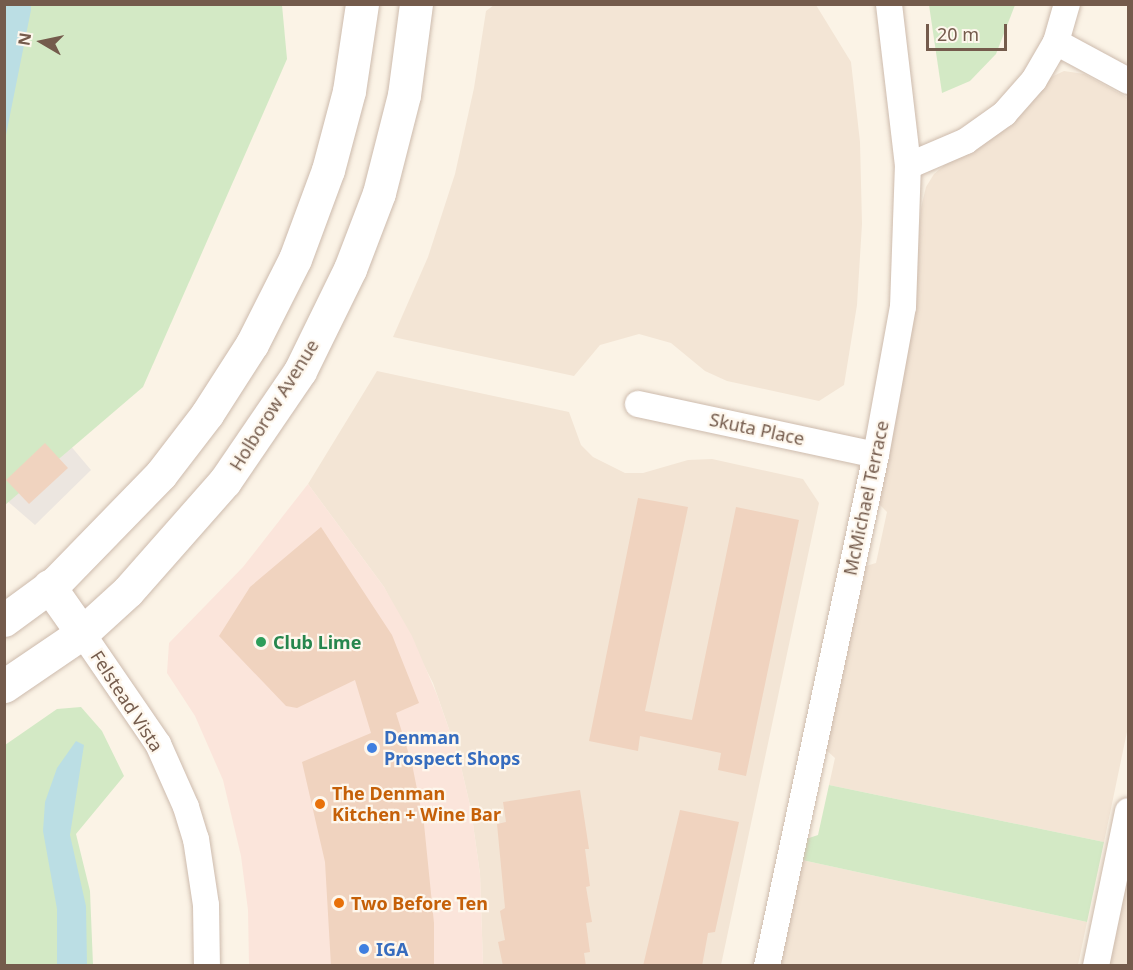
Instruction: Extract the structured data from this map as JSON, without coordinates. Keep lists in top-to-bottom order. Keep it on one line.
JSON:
{"streets":{"main road":["Holborow Avenue","Felstead Vista"],"street":["Skuta Place","McMichael Terrace"]},"crossings":[["Holborow Avenue","Felstead Vista"],["Skuta Place","McMichael Terrace"]],"places":["Club Lime","Denman Prospect Shops","The Denman Kitchen + Wine Bar","Two Before Ten","IGA"],"scale_bar":"20 m","north":"left"}
